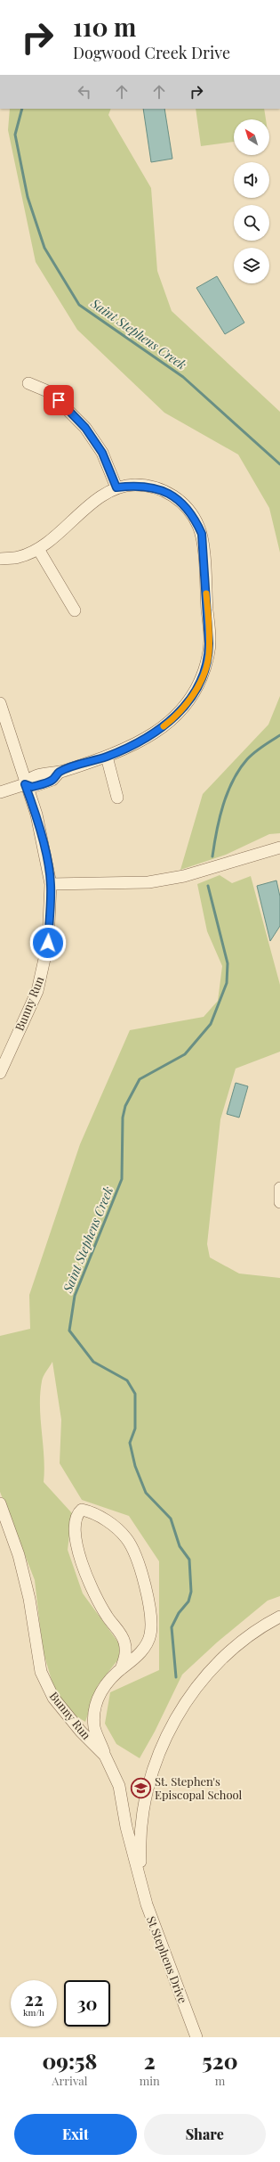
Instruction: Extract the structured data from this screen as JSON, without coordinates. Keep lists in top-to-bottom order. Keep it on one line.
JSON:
{"streets":{"street":["Bunny Run","St Stephens Drive"]},"crossings":[["Bunny Run","St Stephens Drive"]],"water":["Saint Stephens Creek"],"places":{"school or university":["St. Stephen's Episcopal School"]},"north":"top left","page":{"turn":["110 m","Dogwood Creek Drive"],"speed":"22 km/h","limit":"30","eta":["09:58","Arrival","2","min","520","m"],"buttons":["Exit","Share"]}}
